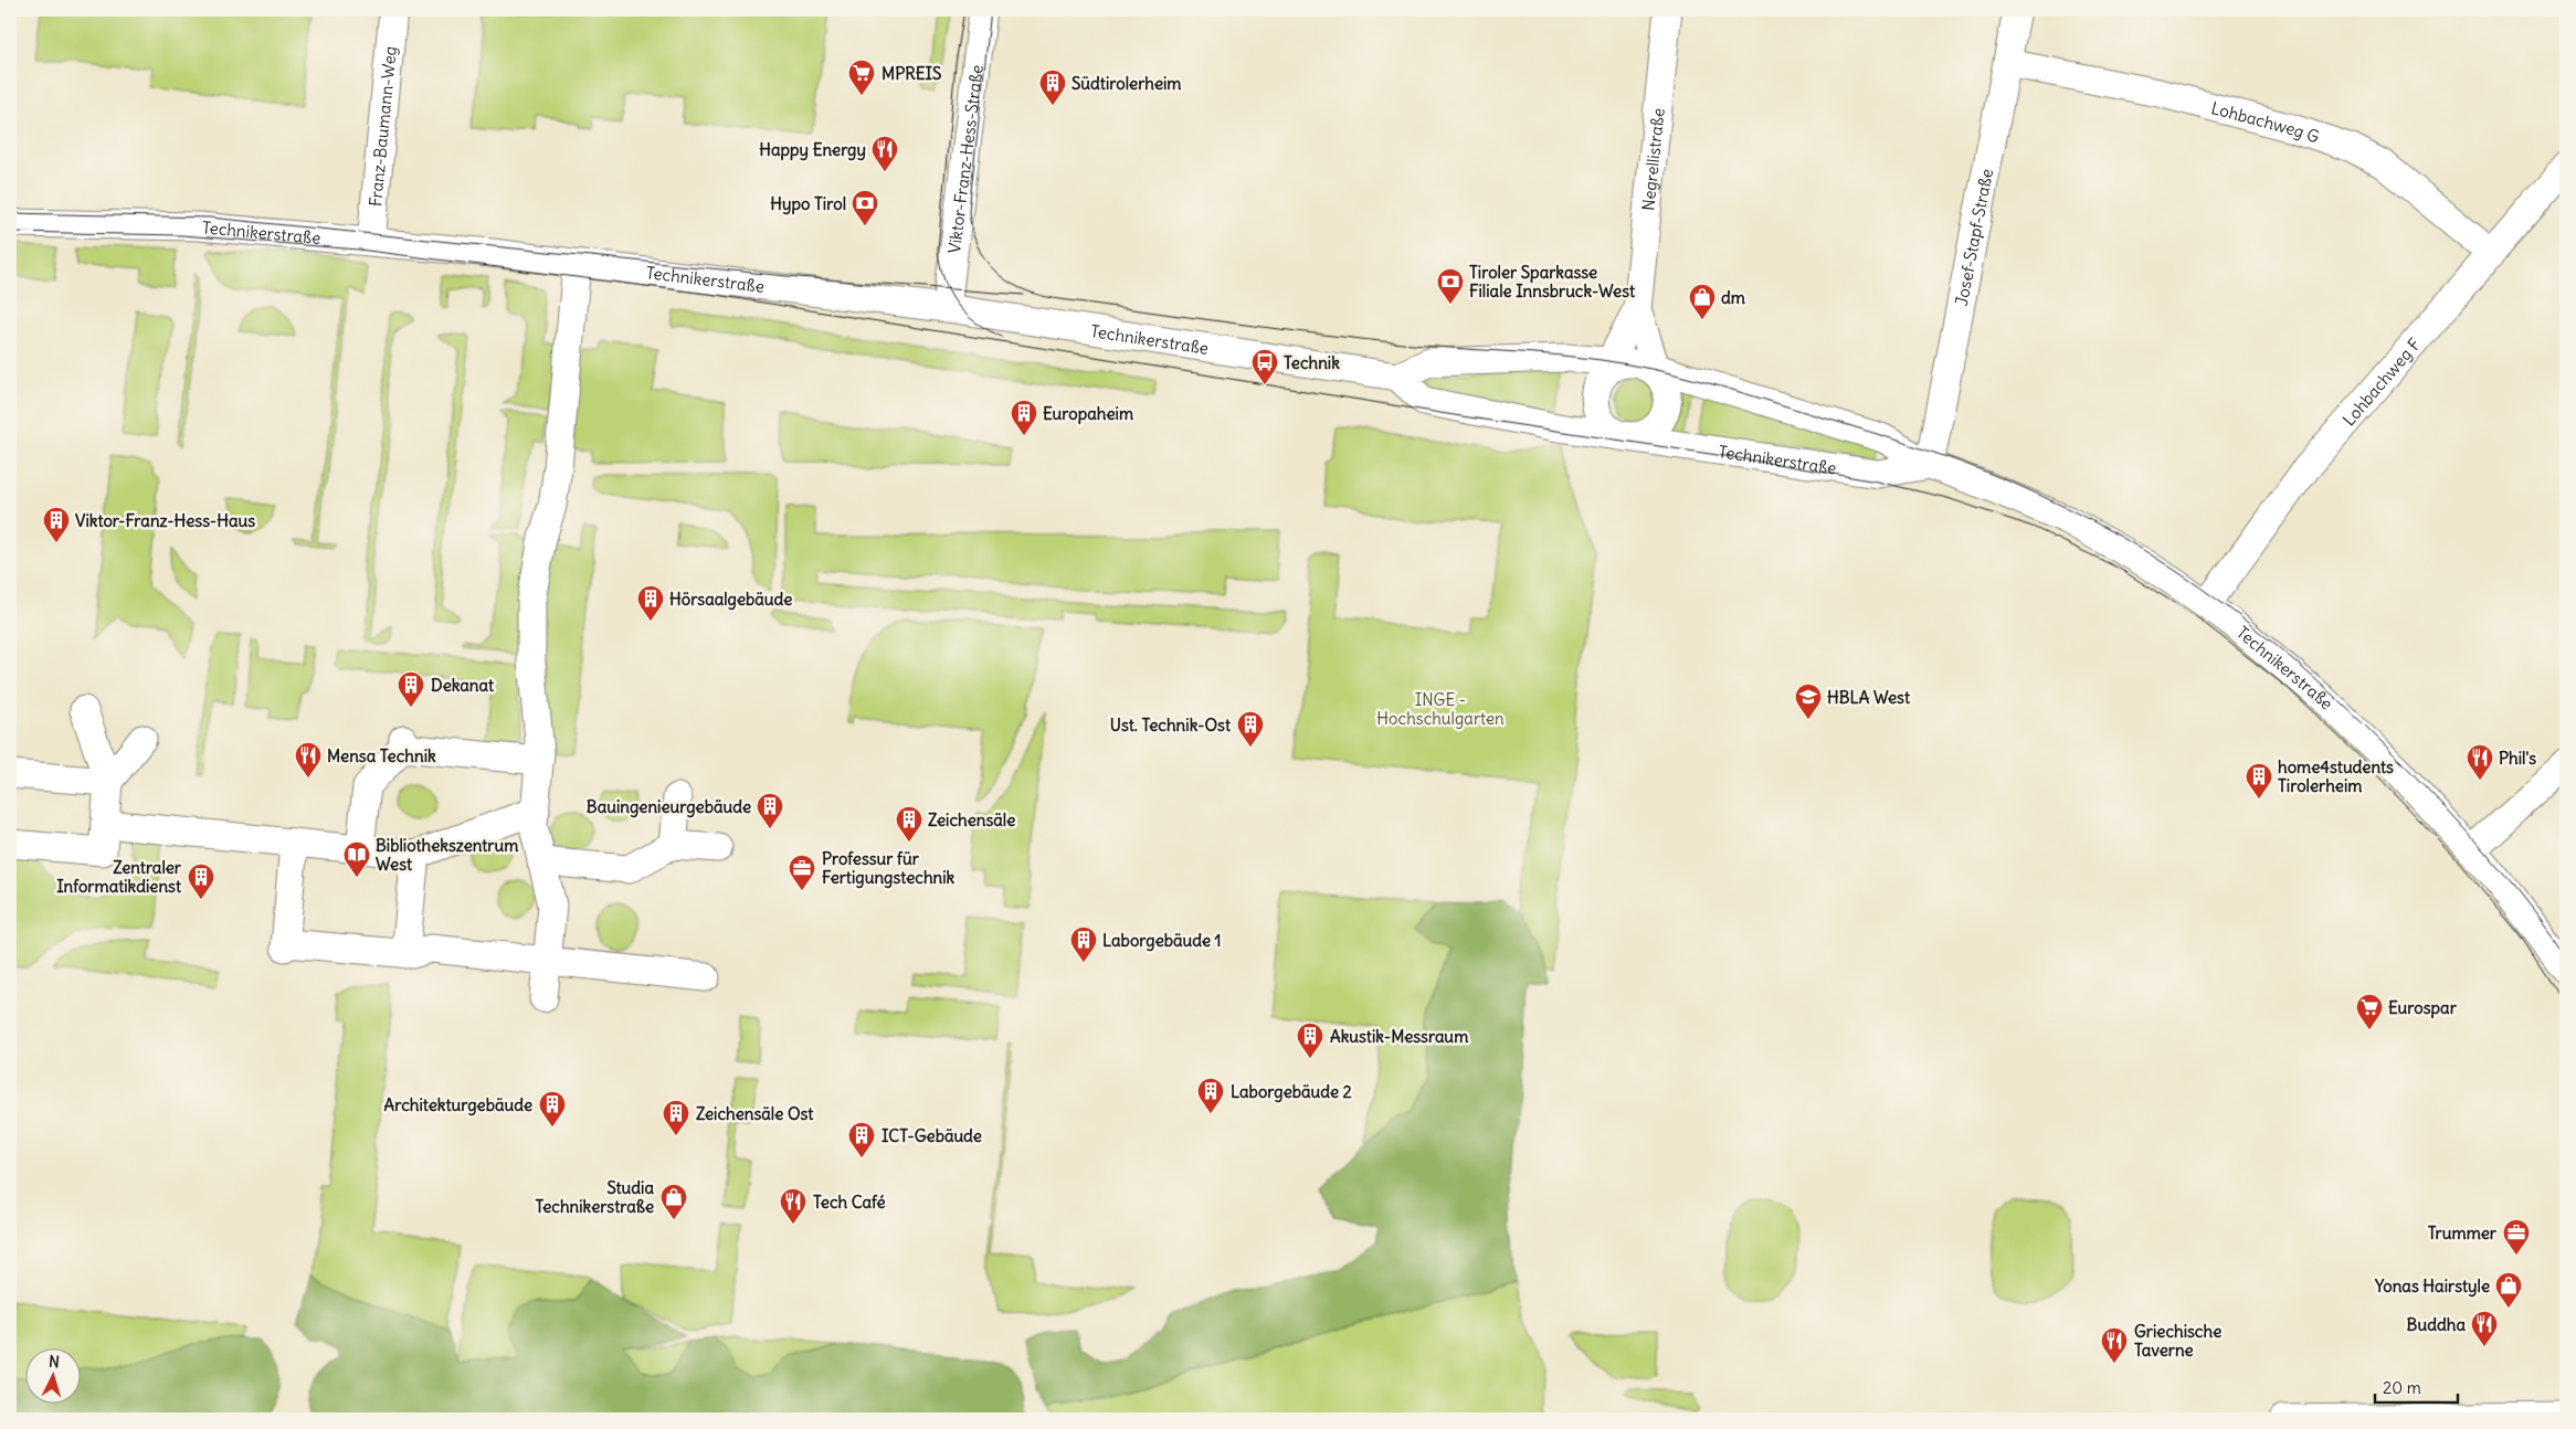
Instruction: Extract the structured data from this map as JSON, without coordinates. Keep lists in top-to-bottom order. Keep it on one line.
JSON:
{"streets":{"street":["Lohbachweg G","Franz-Baumann-Weg","Viktor-Franz-Hess-Straße","Negrellistraße","Technikerstraße","Josef-Stapf-Straße","Lohbachweg F"]},"crossings":[["Lohbachweg G","Josef-Stapf-Straße"],["Lohbachweg G","Lohbachweg F"],["Franz-Baumann-Weg","Technikerstraße"],["Viktor-Franz-Hess-Straße","Technikerstraße"],["Negrellistraße","Technikerstraße"],["Technikerstraße","Josef-Stapf-Straße"],["Technikerstraße","Lohbachweg F"]],"parks":["INGE - Hochschulgarten"],"places":{"supermarket":["MPREIS","Eurospar"],"building":["Südtirolerheim","Europaheim","Viktor-Franz-Hess-Haus","Hörsaalgebäude","Dekanat","Ust. Technik-Ost","home4students Tirolerheim","Bauingenieurgebäude","Zeichensäle","Zentraler Informatikdienst","Laborgebäude 1","Akustik-Messraum","Laborgebäude 2","Architekturgebäude","Zeichensäle Ost","ICT-Gebäude"],"restaurant":["Happy Energy","Mensa Technik","Phil's","Tech Café","Buddha","Griechische Taverne"],"bank":["Hypo Tirol","Tiroler Sparkasse Filiale Innsbruck-West"],"shop":["dm","Studia Technikerstraße","Yonas Hairstyle"],"bus stop":["Technik"],"school or university":["HBLA West"],"library":["Bibliothekszentrum West"],"office":["Professur für Fertigungstechnik","Trummer"]},"scale_bar":"20 m","north":"top"}
